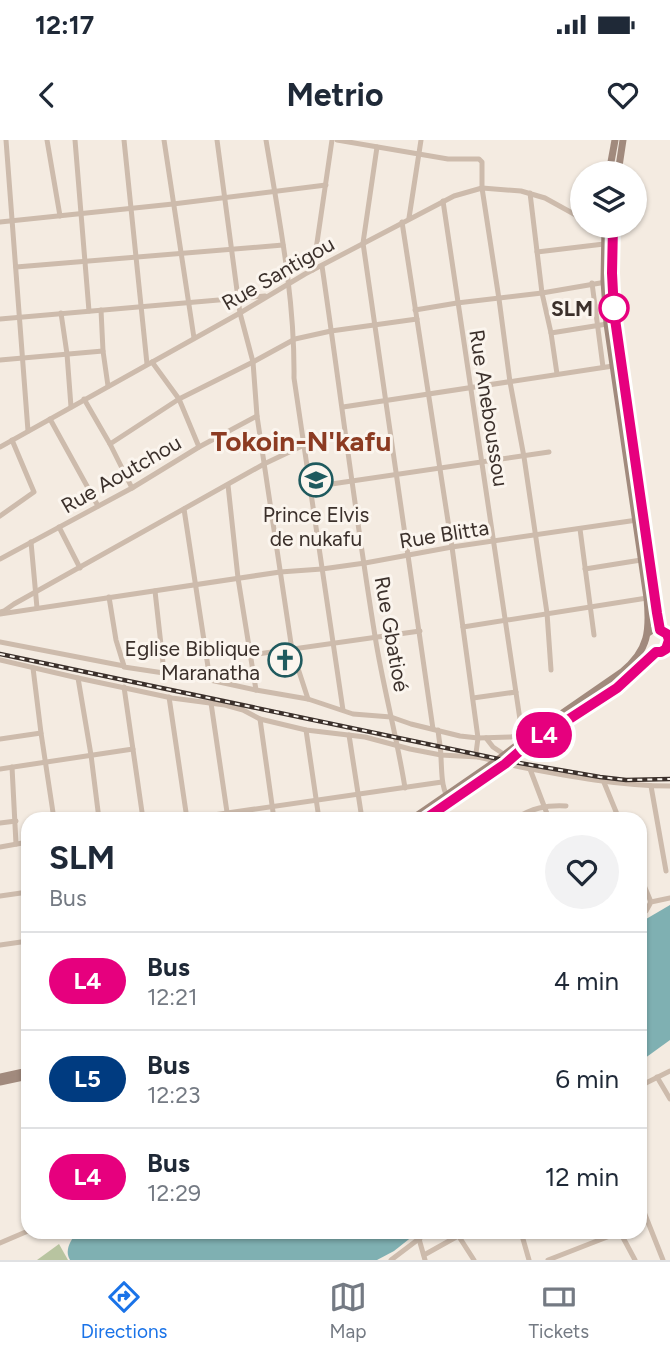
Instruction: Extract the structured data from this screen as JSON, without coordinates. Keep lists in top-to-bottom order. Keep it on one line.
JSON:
{"streets":{"street":["Rue Santigou","Rue Aneboussou","Rue Aoutchou","Rue Blitta","Rue Gbatioé"]},"crossings":[["Rue Santigou","Rue Aneboussou"],["Rue Santigou","Rue Gbatioé"],["Rue Aneboussou","Rue Blitta"],["Rue Blitta","Rue Gbatioé"]],"districts":["Tokoin-N'kafu"],"places":{"other":["SLM"],"school or university":["Prince Elvis de nukafu"],"church":["Eglise Biblique Maranatha"]},"lines":["bus line L4"],"page":{"status":"12:17","header":"Metrio","on_map":"L4","heading":["SLM","Bus"],"list":[{"mark":"L4","name":"Bus","note":"12:21","value":"4 min"},{"mark":"L5","name":"Bus","note":"12:23","value":"6 min"},{"mark":"L4","name":"Bus","note":"12:29","value":"12 min"}],"tabs":["Directions","Map","Tickets"]}}
